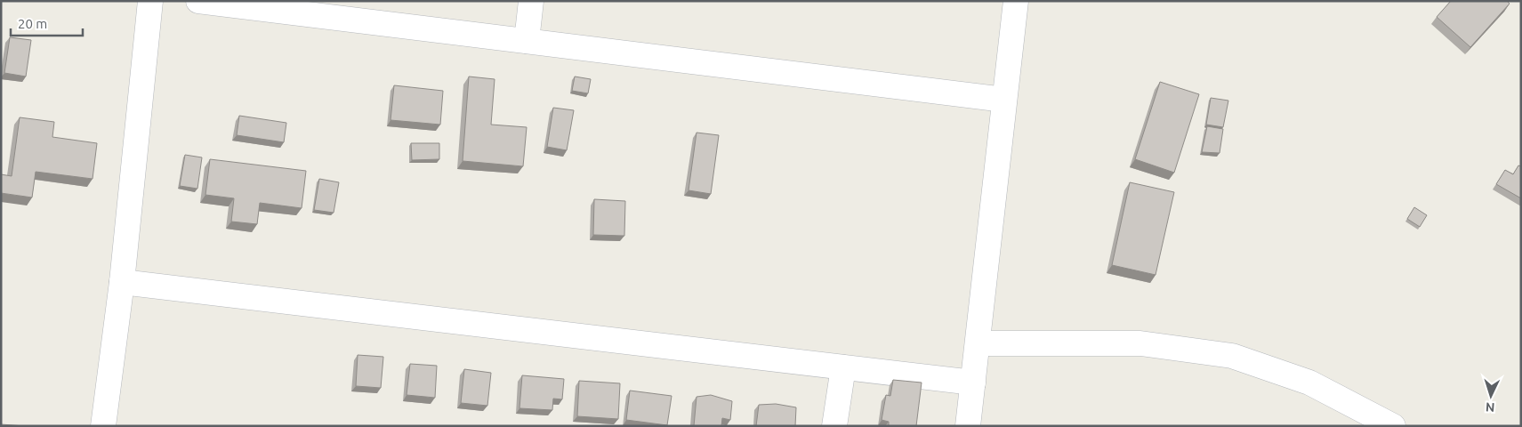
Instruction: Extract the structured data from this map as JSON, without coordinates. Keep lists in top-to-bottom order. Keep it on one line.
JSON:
{"scale_bar":"20 m","north":"bottom"}
